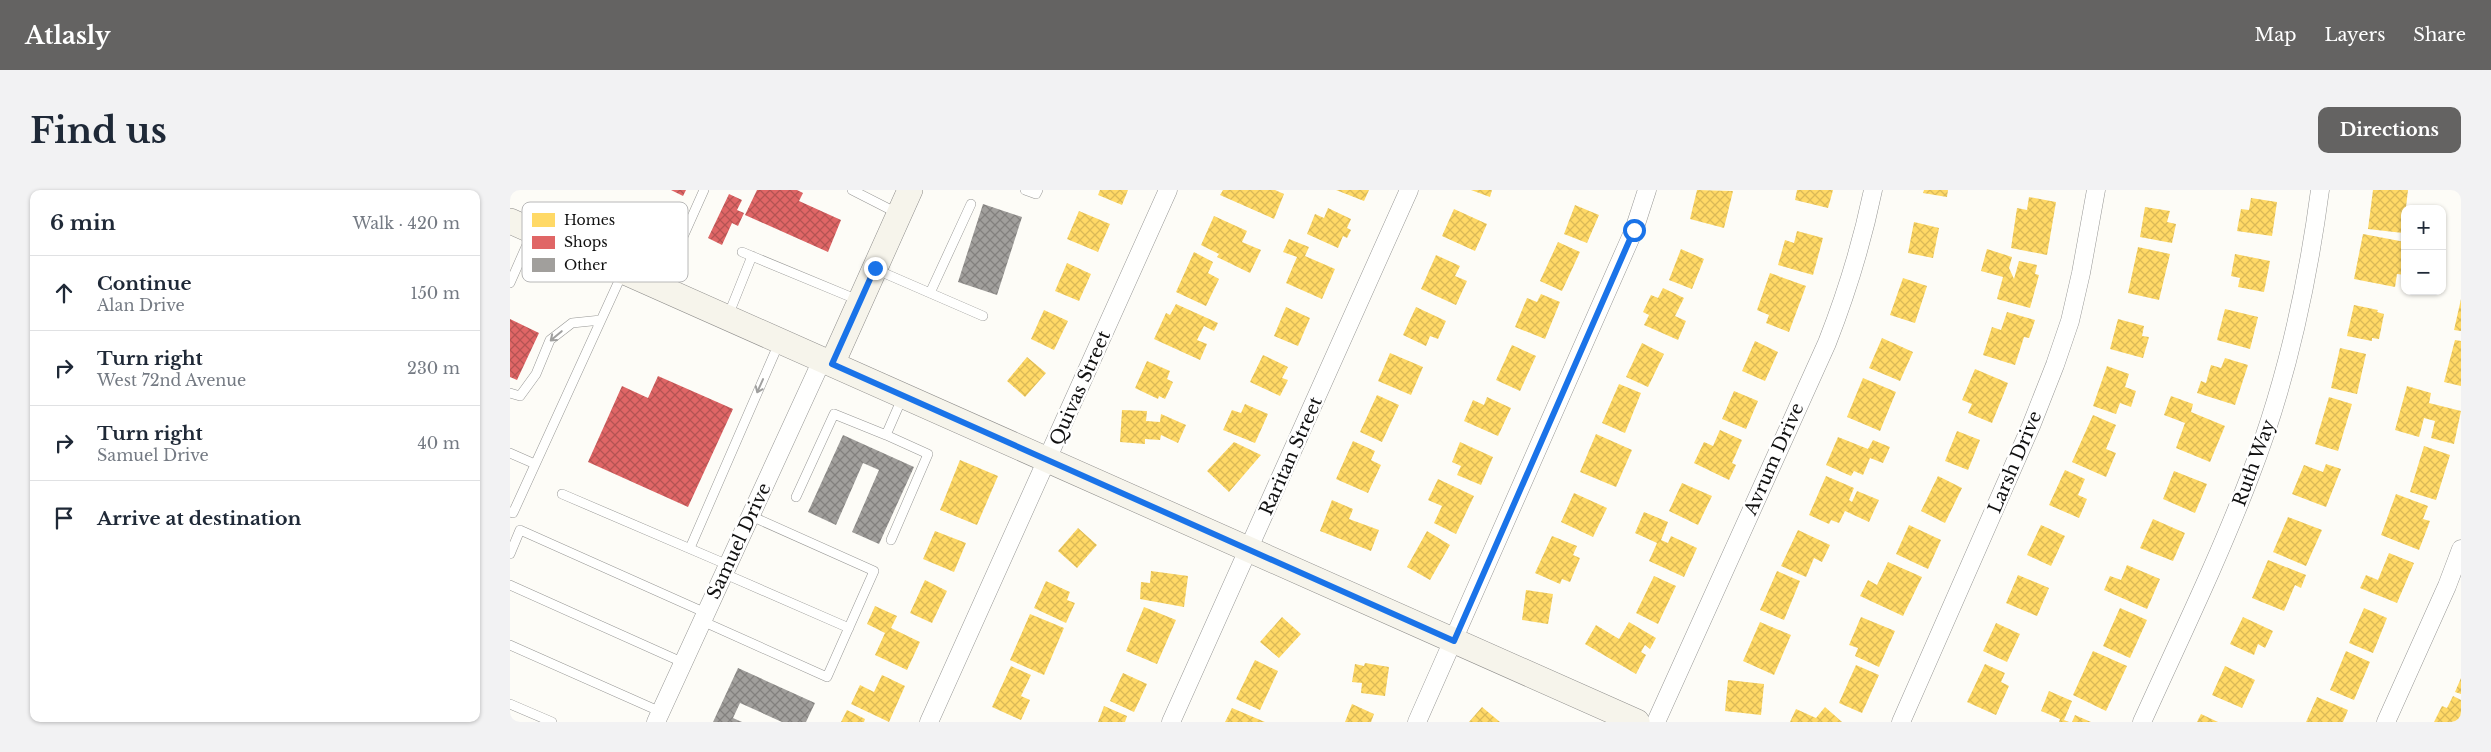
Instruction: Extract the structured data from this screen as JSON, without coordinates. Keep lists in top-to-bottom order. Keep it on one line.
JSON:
{"streets":{"main road":["Samuel Drive"],"street":["Quivas Street","Raritan Street","Avrum Drive","Larsh Drive","Ruth Way"]},"legend":["Homes","Shops","Other"],"page":{"header":"Atlasly","nav":["Map","Layers","Share"],"buttons":"Directions","title":"Find us","heading":["6 min","Walk · 420 m"],"map_buttons":["+","−"],"list":[["Continue","Alan Drive","150 m"],["Turn right","West 72nd Avenue","230 m"],["Turn right","Samuel Drive","40 m"],"Arrive at destination"]}}
